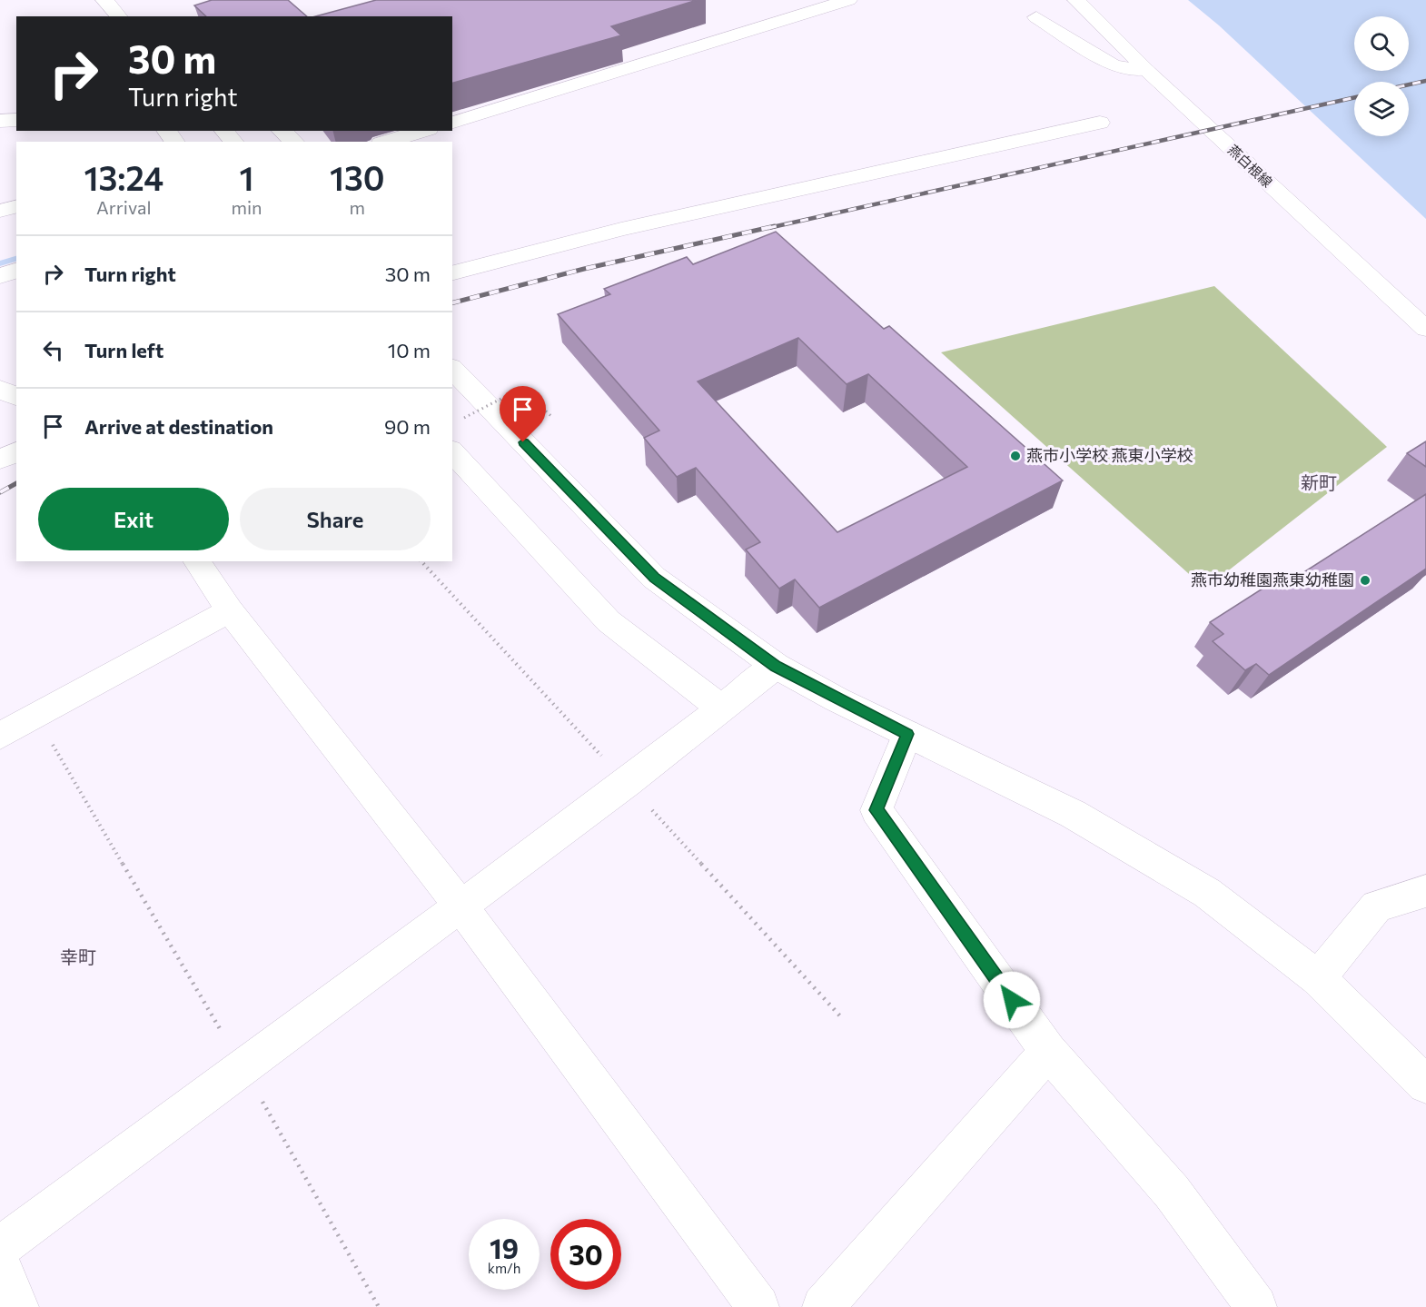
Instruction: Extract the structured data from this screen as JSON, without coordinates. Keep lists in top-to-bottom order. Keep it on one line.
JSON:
{"streets":{"street":["燕白根線"]},"districts":["新町","幸町"],"places":["燕市小学校 燕東小学校","燕市幼稚園燕東幼稚園"],"page":{"turn":["30 m","Turn right"],"eta":["13:24","Arrival","1","min","130","m"],"list":[{"name":"Turn right","value":"30 m"},{"name":"Turn left","value":"10 m"},{"name":"Arrive at destination","value":"90 m"}],"buttons":["Exit","Share"],"speed":"19 km/h","limit":"30"}}
